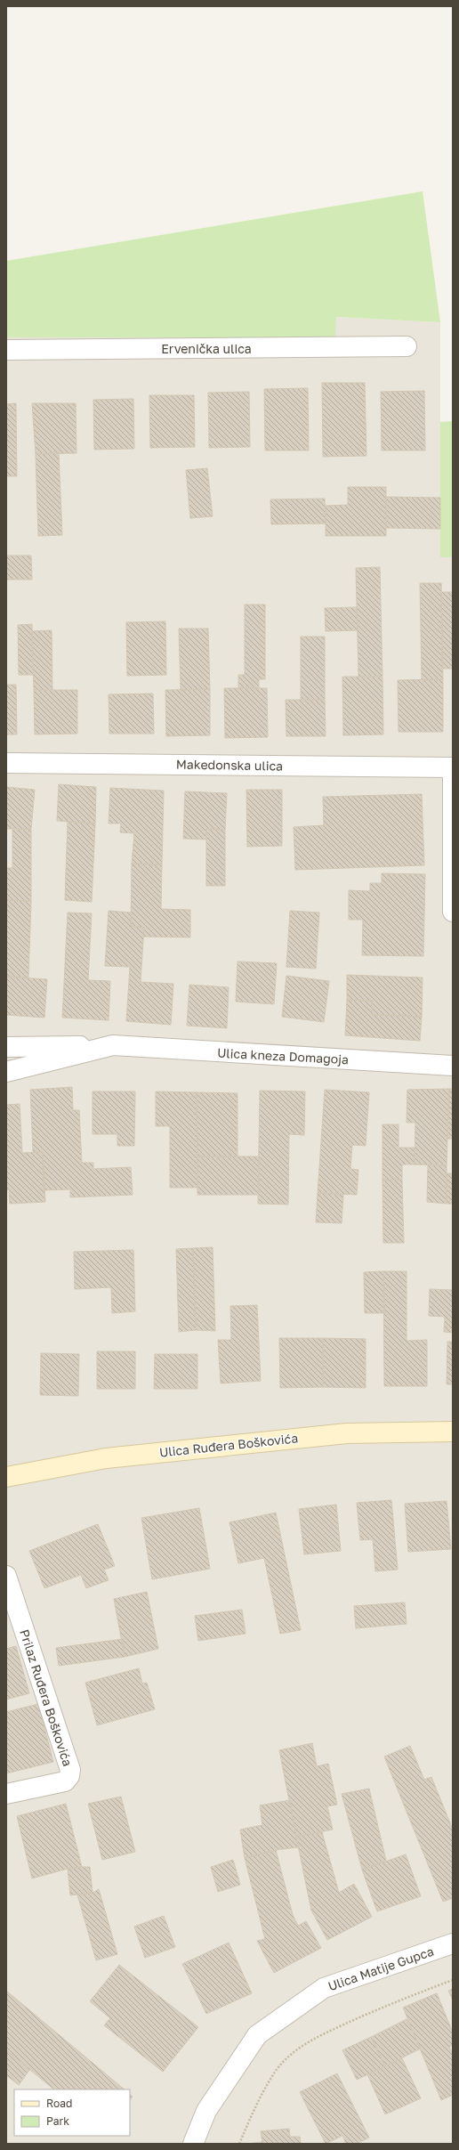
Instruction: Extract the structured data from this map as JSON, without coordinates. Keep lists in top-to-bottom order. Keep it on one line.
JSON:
{"streets":{"main road":["Ulica Ruđera Boškovića"],"street":["Ervenička ulica","Makedonska ulica","Ulica kneza Domagoja","Prilaz Ruđera Boškovića","Ulica Matije Gupca"]},"legend":["Road","Park"]}
